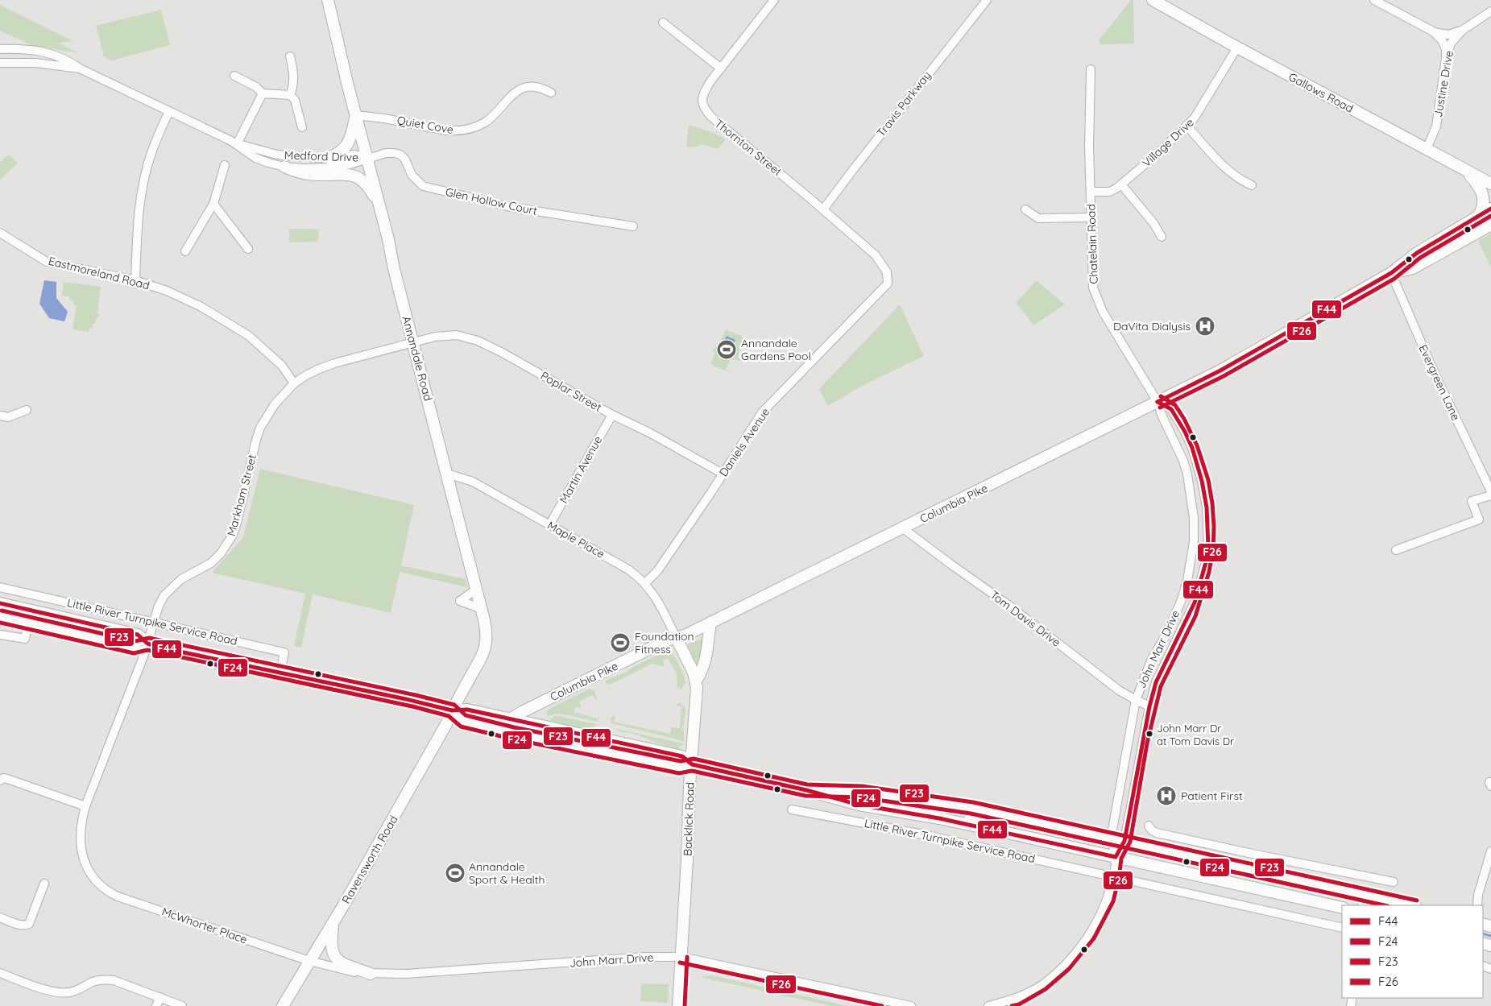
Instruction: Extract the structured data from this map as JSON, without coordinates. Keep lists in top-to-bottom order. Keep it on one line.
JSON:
{"streets":{"main road":["Gallows Road","Annandale Road","Columbia Pike","Backlick Road","Ravensworth Road"],"street":["Justine Drive","Travis Parkway","Quiet Cove","Village Drive","Thornton Street","Medford Drive","Glen Hollow Court","Chatelain Road","Eastmoreland Road","Evergreen Lane","Poplar Street","Daniels Avenue","Martin Avenue","Markham Street","Maple Place","Tom Davis Drive","Little River Turnpike Service Road","John Marr Drive","McWhorter Place"]},"crossings":[["Justine Drive","Gallows Road"],["Gallows Road","Village Drive"],["Travis Parkway","Thornton Street"],["Quiet Cove","Annandale Road"],["Village Drive","Chatelain Road"],["Thornton Street","Daniels Avenue"],["Medford Drive","Glen Hollow Court"],["Medford Drive","Annandale Road"],["Glen Hollow Court","Annandale Road"],["Chatelain Road","Columbia Pike"],["Chatelain Road","John Marr Drive"],["Eastmoreland Road","Markham Street"],["Annandale Road","Poplar Street"],["Annandale Road","Markham Street"],["Annandale Road","Maple Place"],["Annandale Road","Ravensworth Road"],["Evergreen Lane","Columbia Pike"],["Poplar Street","Daniels Avenue"],["Poplar Street","Martin Avenue"],["Poplar Street","Markham Street"],["Daniels Avenue","Maple Place"],["Martin Avenue","Maple Place"],["Markham Street","Little River Turnpike Service Road"],["Markham Street","McWhorter Place"],["Columbia Pike","Maple Place"],["Columbia Pike","Tom Davis Drive"],["Columbia Pike","John Marr Drive"],["Columbia Pike","Backlick Road"],["Maple Place","Backlick Road"],["Tom Davis Drive","John Marr Drive"],["Little River Turnpike Service Road","John Marr Drive"],["John Marr Drive","Backlick Road"],["John Marr Drive","Ravensworth Road"],["John Marr Drive","McWhorter Place"],["Ravensworth Road","McWhorter Place"]],"places":{"hospital":["DaVita Dialysis","Patient First"],"sports":["Annandale Gardens Pool","Foundation Fitness","Annandale Sport & Health"],"other":["John Marr Dr at Tom Davis Dr"]},"lines":["transit line F44","transit line F26","transit line F23","transit line F24"],"legend":["F44","F24","F23","F26"]}
